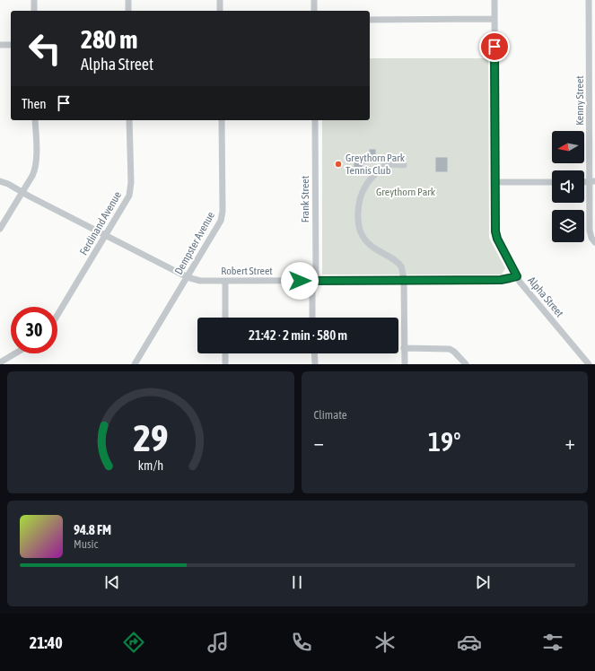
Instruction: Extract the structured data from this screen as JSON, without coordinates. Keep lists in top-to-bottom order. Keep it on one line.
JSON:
{"streets":{"street":["Kenny Street","Frank Street","Ferdinand Avenue","Dempster Avenue","Robert Street","Alpha Street"]},"crossings":[["Frank Street","Robert Street"],["Ferdinand Avenue","Robert Street"],["Dempster Avenue","Robert Street"],["Robert Street","Alpha Street"]],"parks":["Greythorn Park"],"places":["Greythorn Park Tennis Club"],"north":"left","page":{"turn":["280 m","Alpha Street"],"then":"Then","limit":"30","trip":"21:42 · 2 min · 580 m","tile":"Climate","heat":["−","19°","+"],"song":["94.8 FM","Music"],"tabs":"21:40","gauge":["29","km/h"]}}
